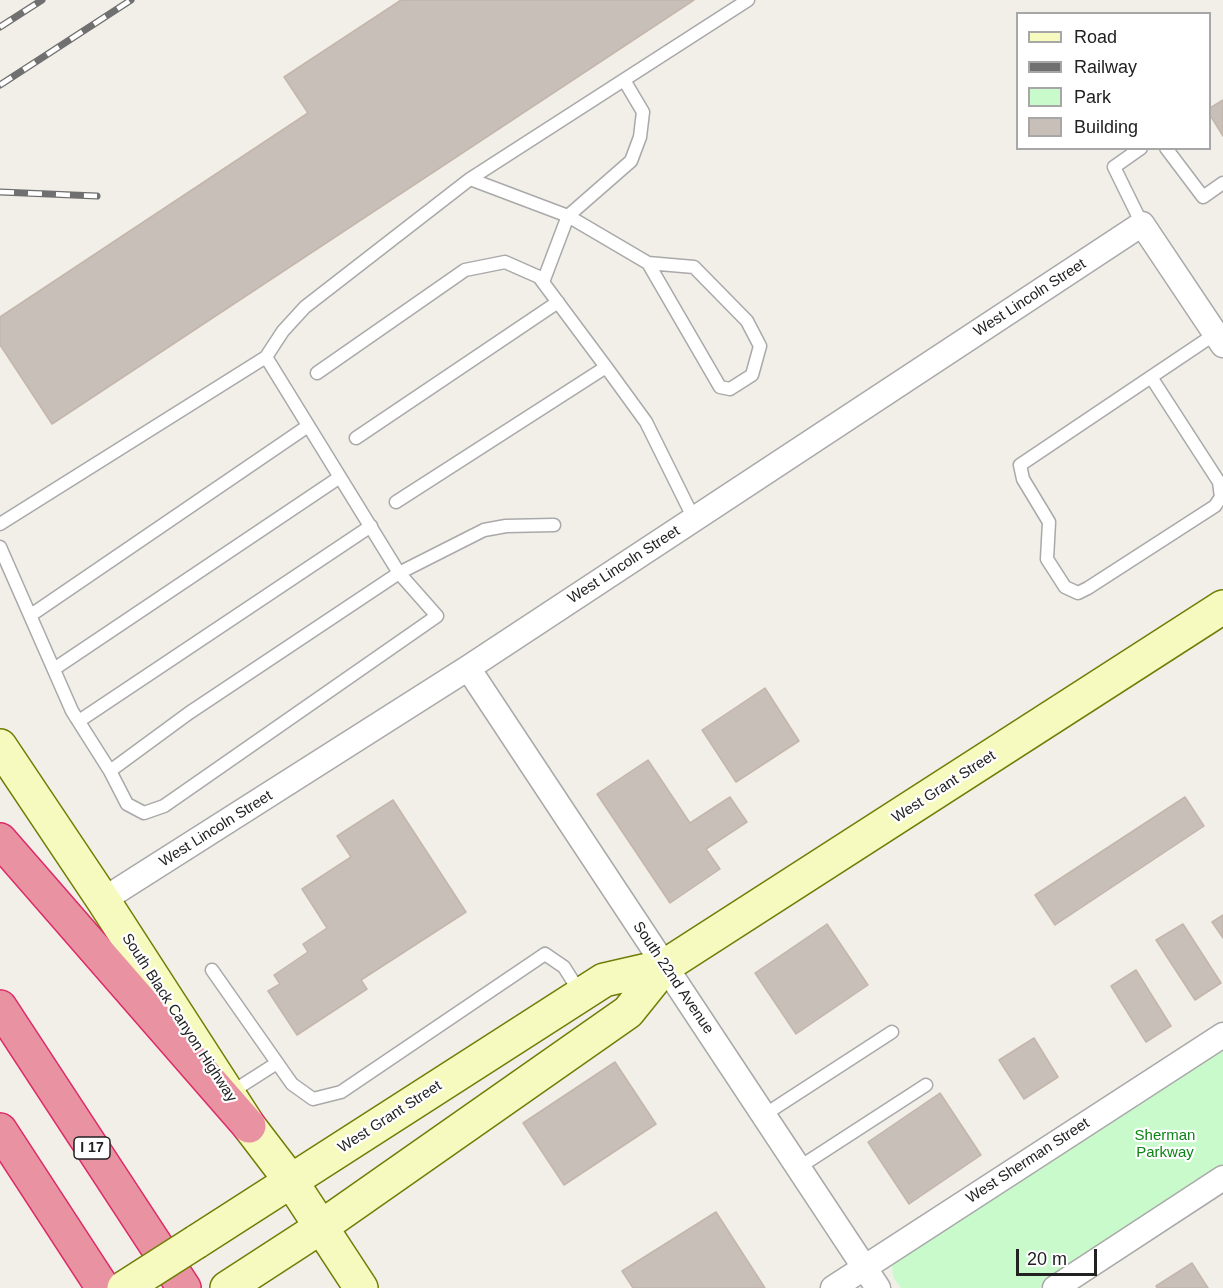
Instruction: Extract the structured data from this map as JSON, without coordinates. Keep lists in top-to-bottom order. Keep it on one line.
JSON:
{"streets":{"highway":["I 17"],"main road":["West Grant Street","South Black Canyon Highway"],"street":["West Lincoln Street","South 22nd Avenue","West Sherman Street"]},"crossings":[["West Lincoln Street","South 22nd Avenue"],["West Lincoln Street","South Black Canyon Highway"],["West Grant Street","South 22nd Avenue"],["West Grant Street","South Black Canyon Highway"],["South 22nd Avenue","West Sherman Street"]],"parks":["Sherman Parkway"],"legend":["Road","Railway","Park","Building"],"scale_bar":"20 m"}
